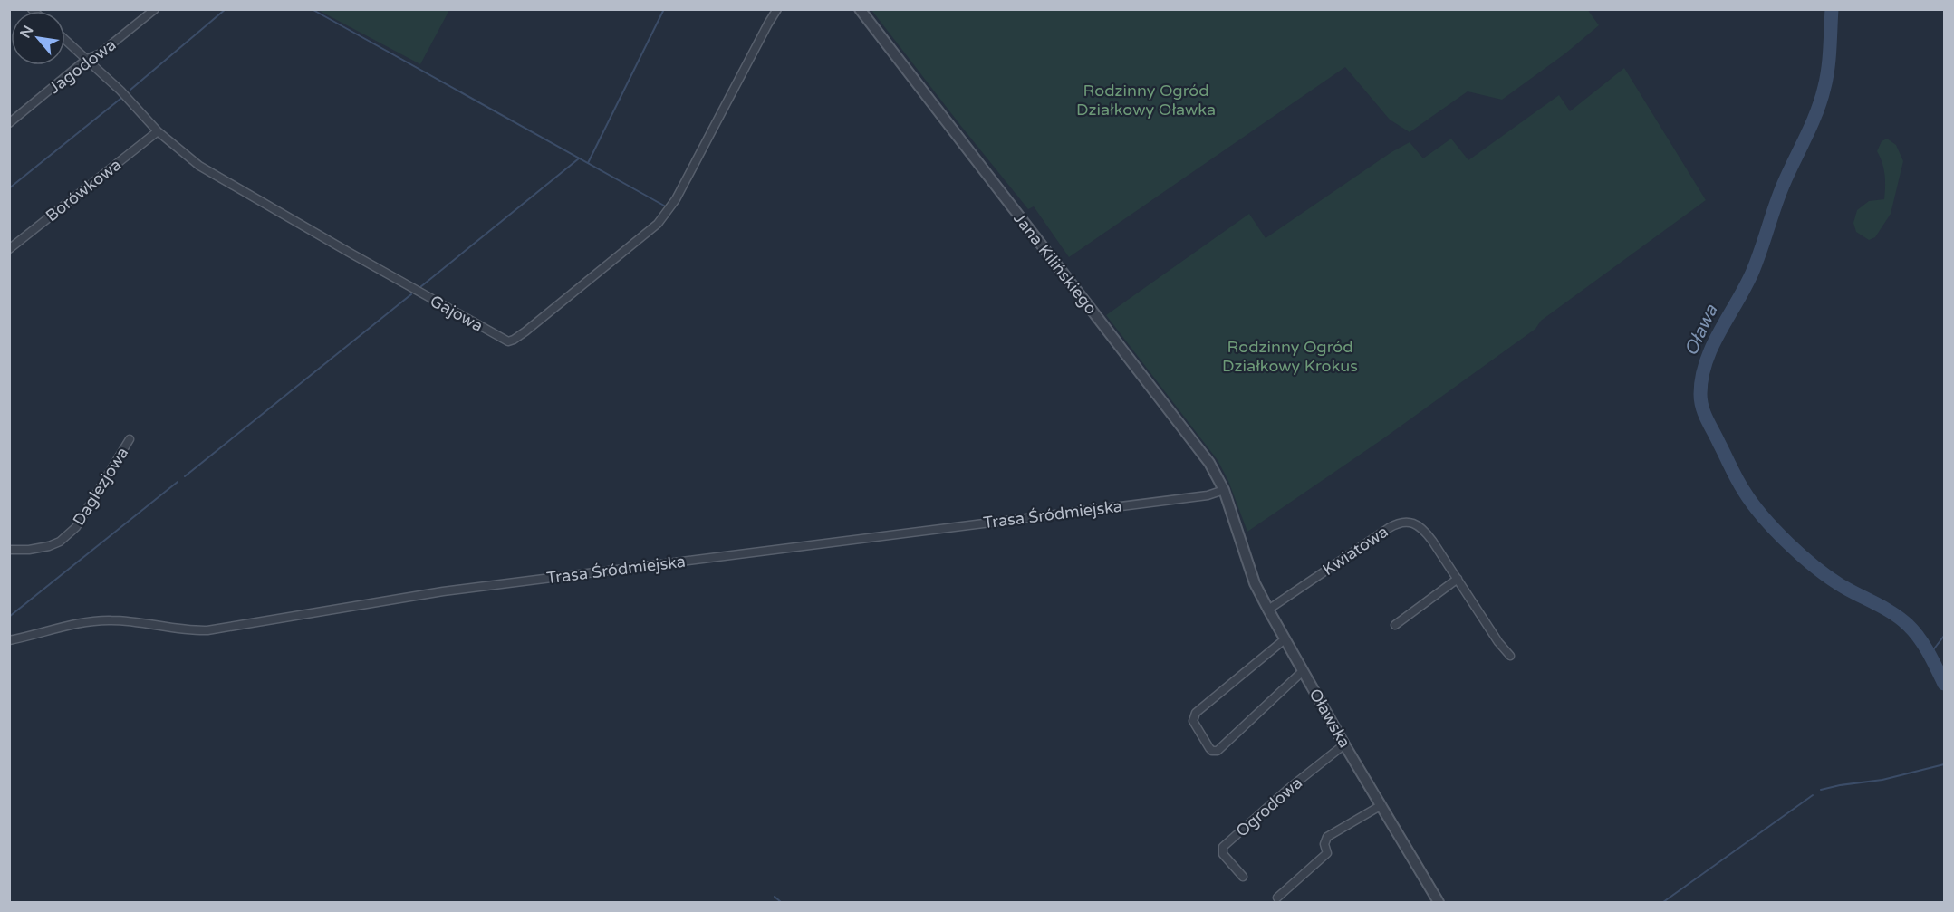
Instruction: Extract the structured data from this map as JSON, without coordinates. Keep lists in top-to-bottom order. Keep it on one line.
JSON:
{"streets":{"street":["Jagodowa","Borówkowa","Jana Kilińskiego","Gajowa","Daglezjowa","Trasa Śródmiejska","Kwiatowa","Oławska","Ogrodowa"]},"crossings":[["Jagodowa","Gajowa"],["Borówkowa","Gajowa"],["Jana Kilińskiego","Trasa Śródmiejska"],["Jana Kilińskiego","Oławska"],["Kwiatowa","Oławska"],["Oławska","Ogrodowa"]],"water":["Oława"],"parks":["Rodzinny Ogród Działkowy Oławka","Rodzinny Ogród Działkowy Krokus"],"north":"top left"}
